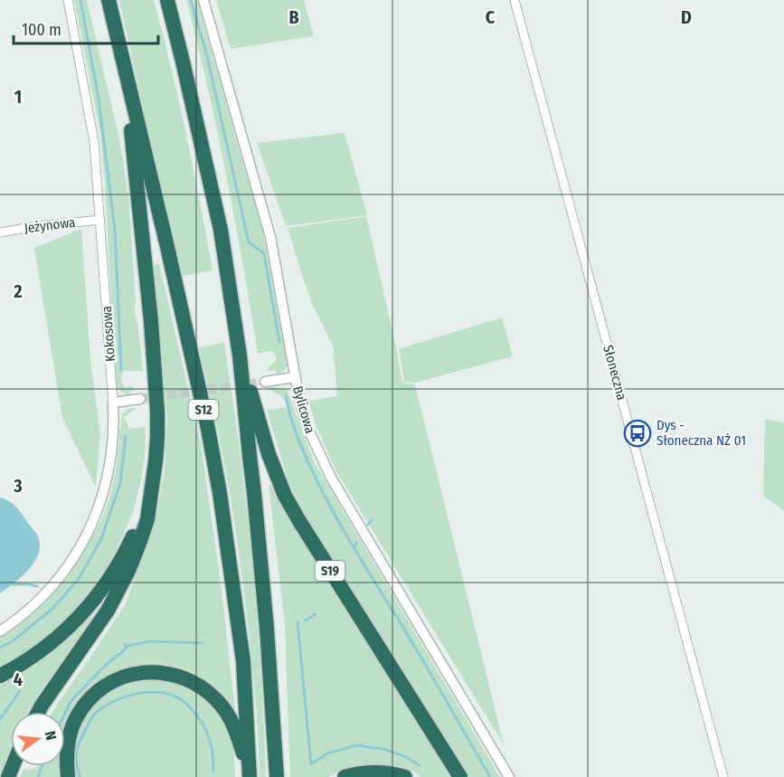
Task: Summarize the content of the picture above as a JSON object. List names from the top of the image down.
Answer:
{
  "streets": {
    "highway": ["S12", "S19"],
    "street": [
      "Jeżynowa",
      "Kokosowa",
      "Słoneczna",
      "Bylicowa"
    ]
  },
  "crossings": [
    ["Jeżynowa", "Kokosowa"]
  ],
  "places": {
    "bus stop": ["Dys - Słoneczna NŻ 01"]
  },
  "scale_bar": "100 m",
  "north": "right",
  "grid": {
    "columns": ["B", "C", "D"],
    "rows": [
      "1",
      "2",
      "3",
      "4"
    ]
  }
}
